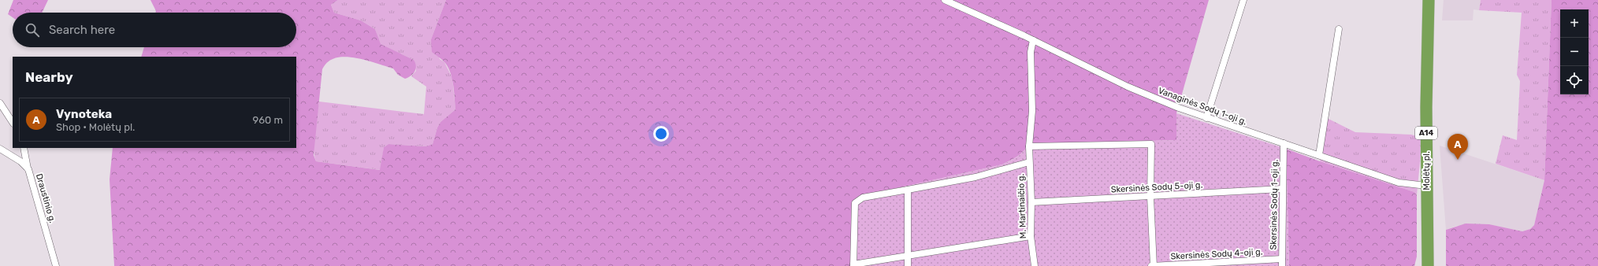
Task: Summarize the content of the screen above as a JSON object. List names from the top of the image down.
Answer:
{
  "streets": {
    "highway": ["A14", "Molėtų pl."],
    "street": [
      "Vanaginės Sodų 1-oji g.",
      "Skersinės Sodų 5-oji g.",
      "Draustinio g.",
      "Skersinės Sodų 1-oji g.",
      "M. Martinaičio g.",
      "Skersinės Sodų 4-oji g."
    ]
  },
  "crossings": [
    ["Vanaginės Sodų 1-oji g.", "Molėtų pl."],
    ["Vanaginės Sodų 1-oji g.", "Skersinės Sodų 1-oji g."],
    ["Vanaginės Sodų 1-oji g.", "M. Martinaičio g."],
    ["Skersinės Sodų 5-oji g.", "Skersinės Sodų 1-oji g."],
    ["Skersinės Sodų 5-oji g.", "M. Martinaičio g."],
    ["Skersinės Sodų 1-oji g.", "Skersinės Sodų 4-oji g."]
  ],
  "page": {
    "map_buttons": ["+", "−"],
    "search": "Search here",
    "heading": "Nearby",
    "list": [
      {
        "mark": "A",
        "name": "Vynoteka",
        "note": "Shop · Molėtų pl.",
        "value": "960 m"
      }
    ],
    "pins": "A"
  }
}
